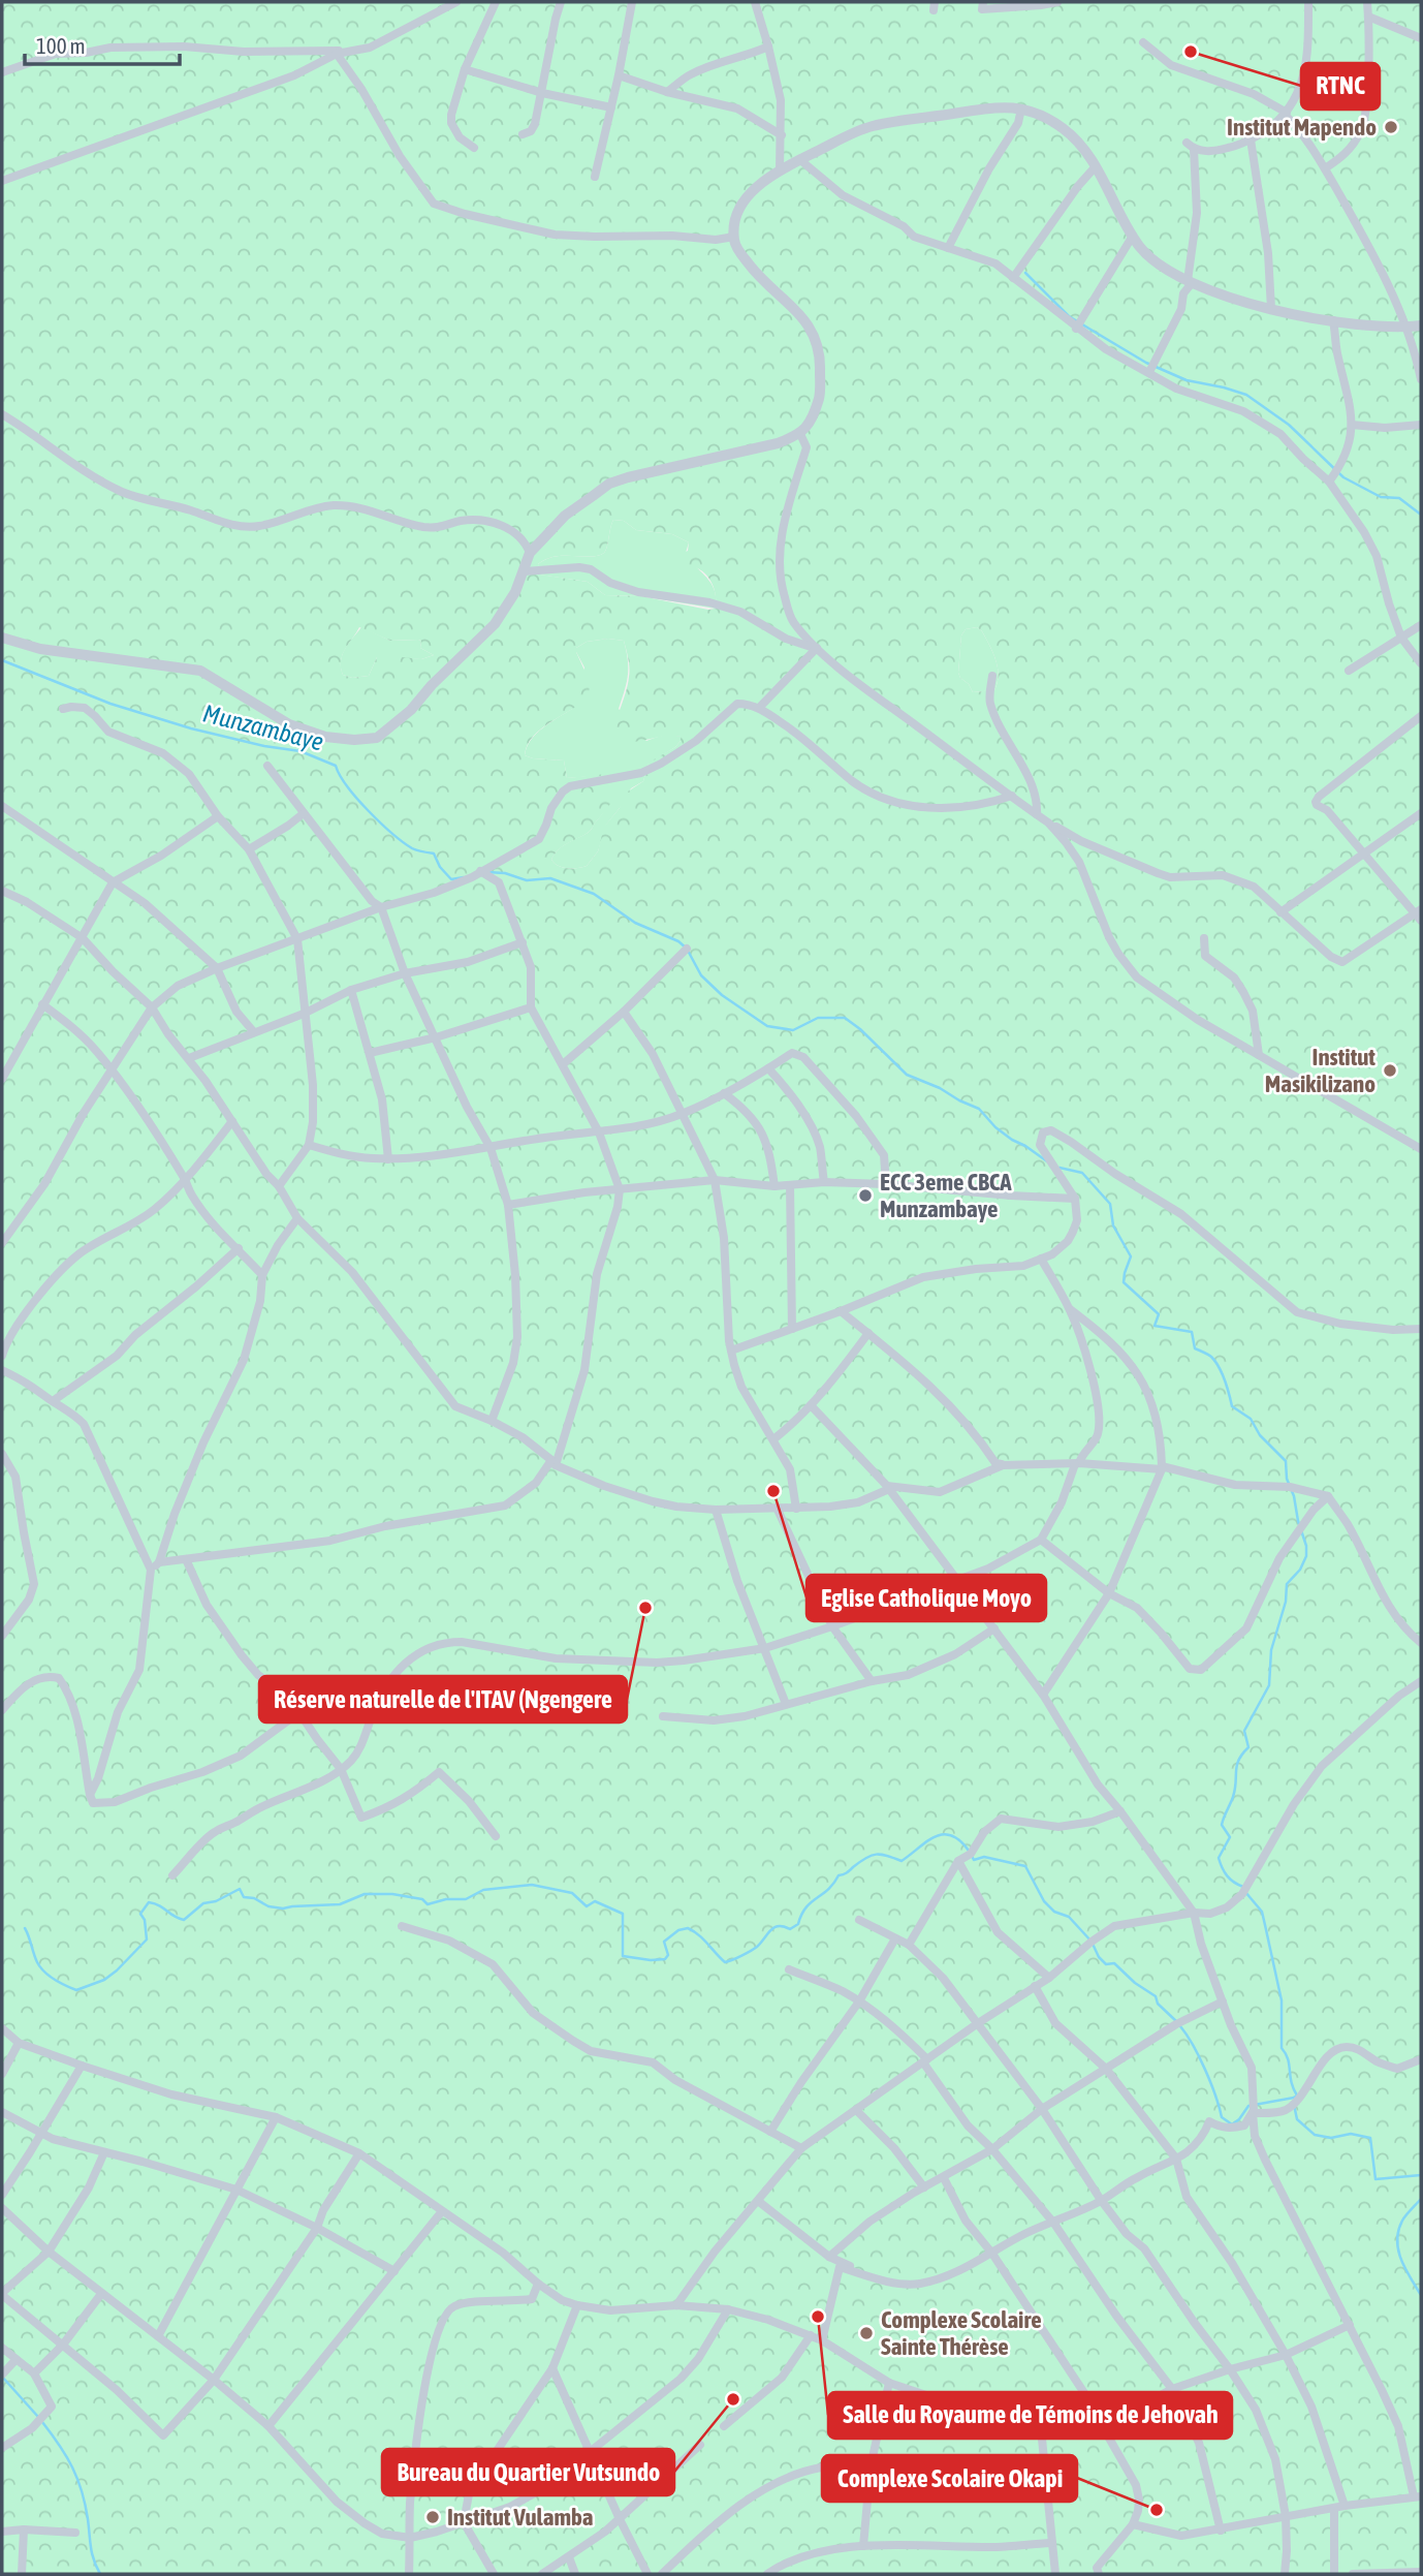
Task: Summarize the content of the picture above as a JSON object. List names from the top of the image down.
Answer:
{
  "water": ["Munzambaye"],
  "places": [
    "RTNC",
    "Institut Mapendo",
    "Institut Masikilizano",
    "ECC 3eme CBCA Munzambaye",
    "Eglise Catholique Moyo",
    "Réserve naturelle de l'ITAV (Ngengere",
    "Salle du Royaume de Témoins de Jehovah",
    "Complexe Scolaire Sainte Thérèse",
    "Bureau du Quartier Vutsundo",
    "Complexe Scolaire Okapi",
    "Institut Vulamba"
  ],
  "scale_bar": "100 m"
}
